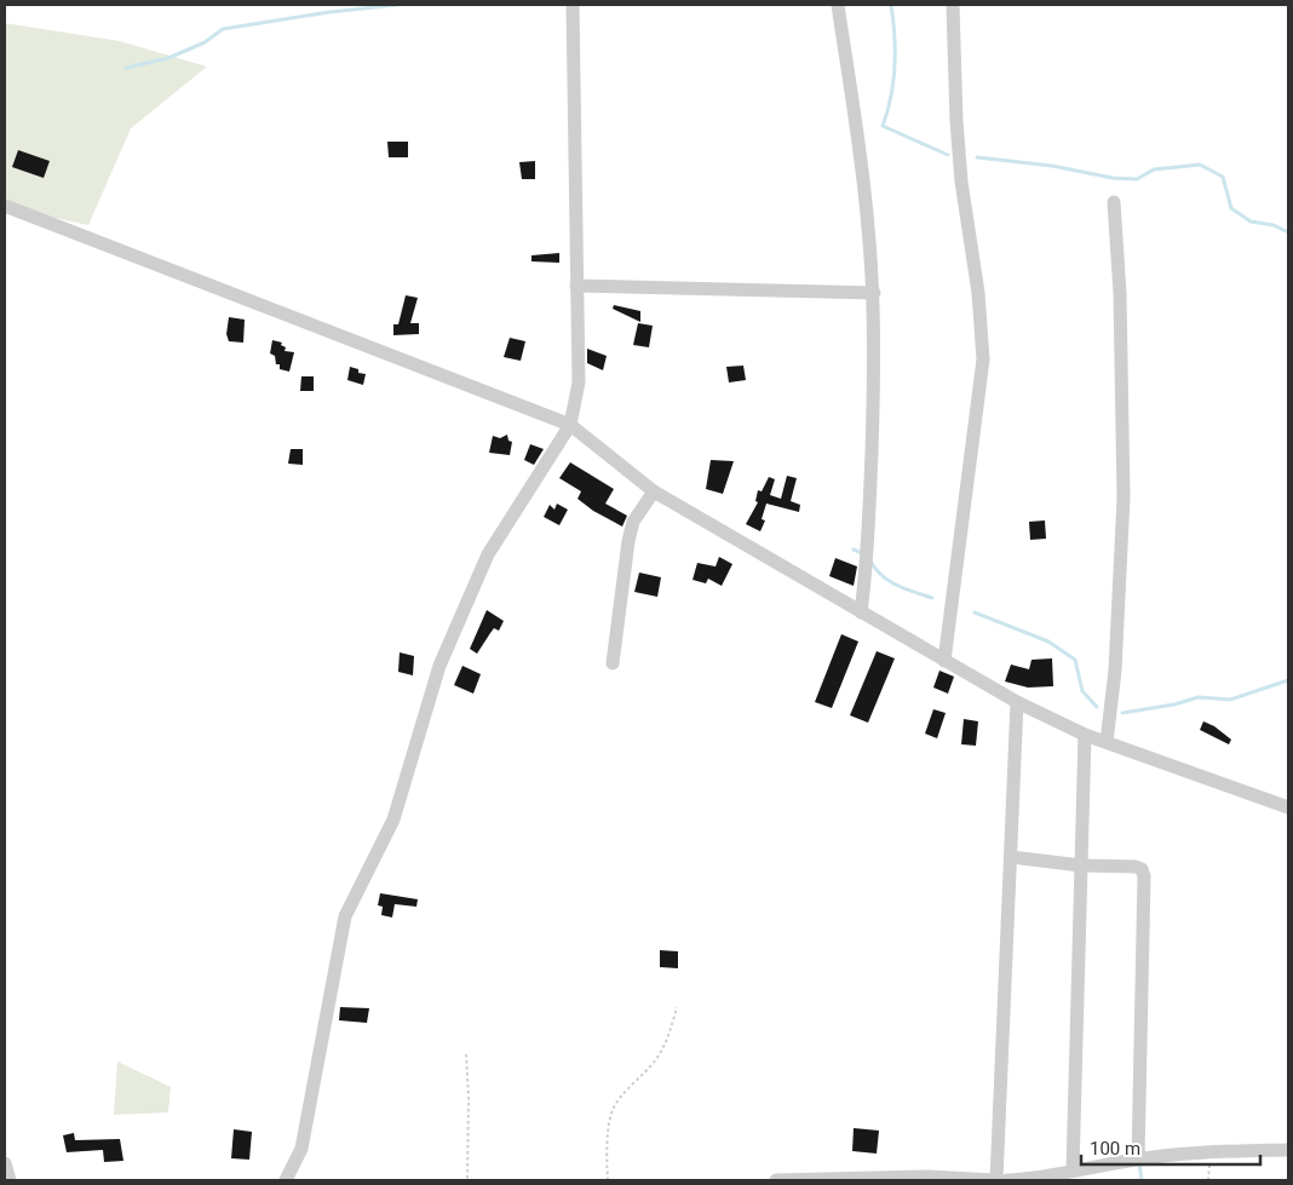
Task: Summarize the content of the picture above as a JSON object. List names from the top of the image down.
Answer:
{
  "scale_bar": "100 m"
}
